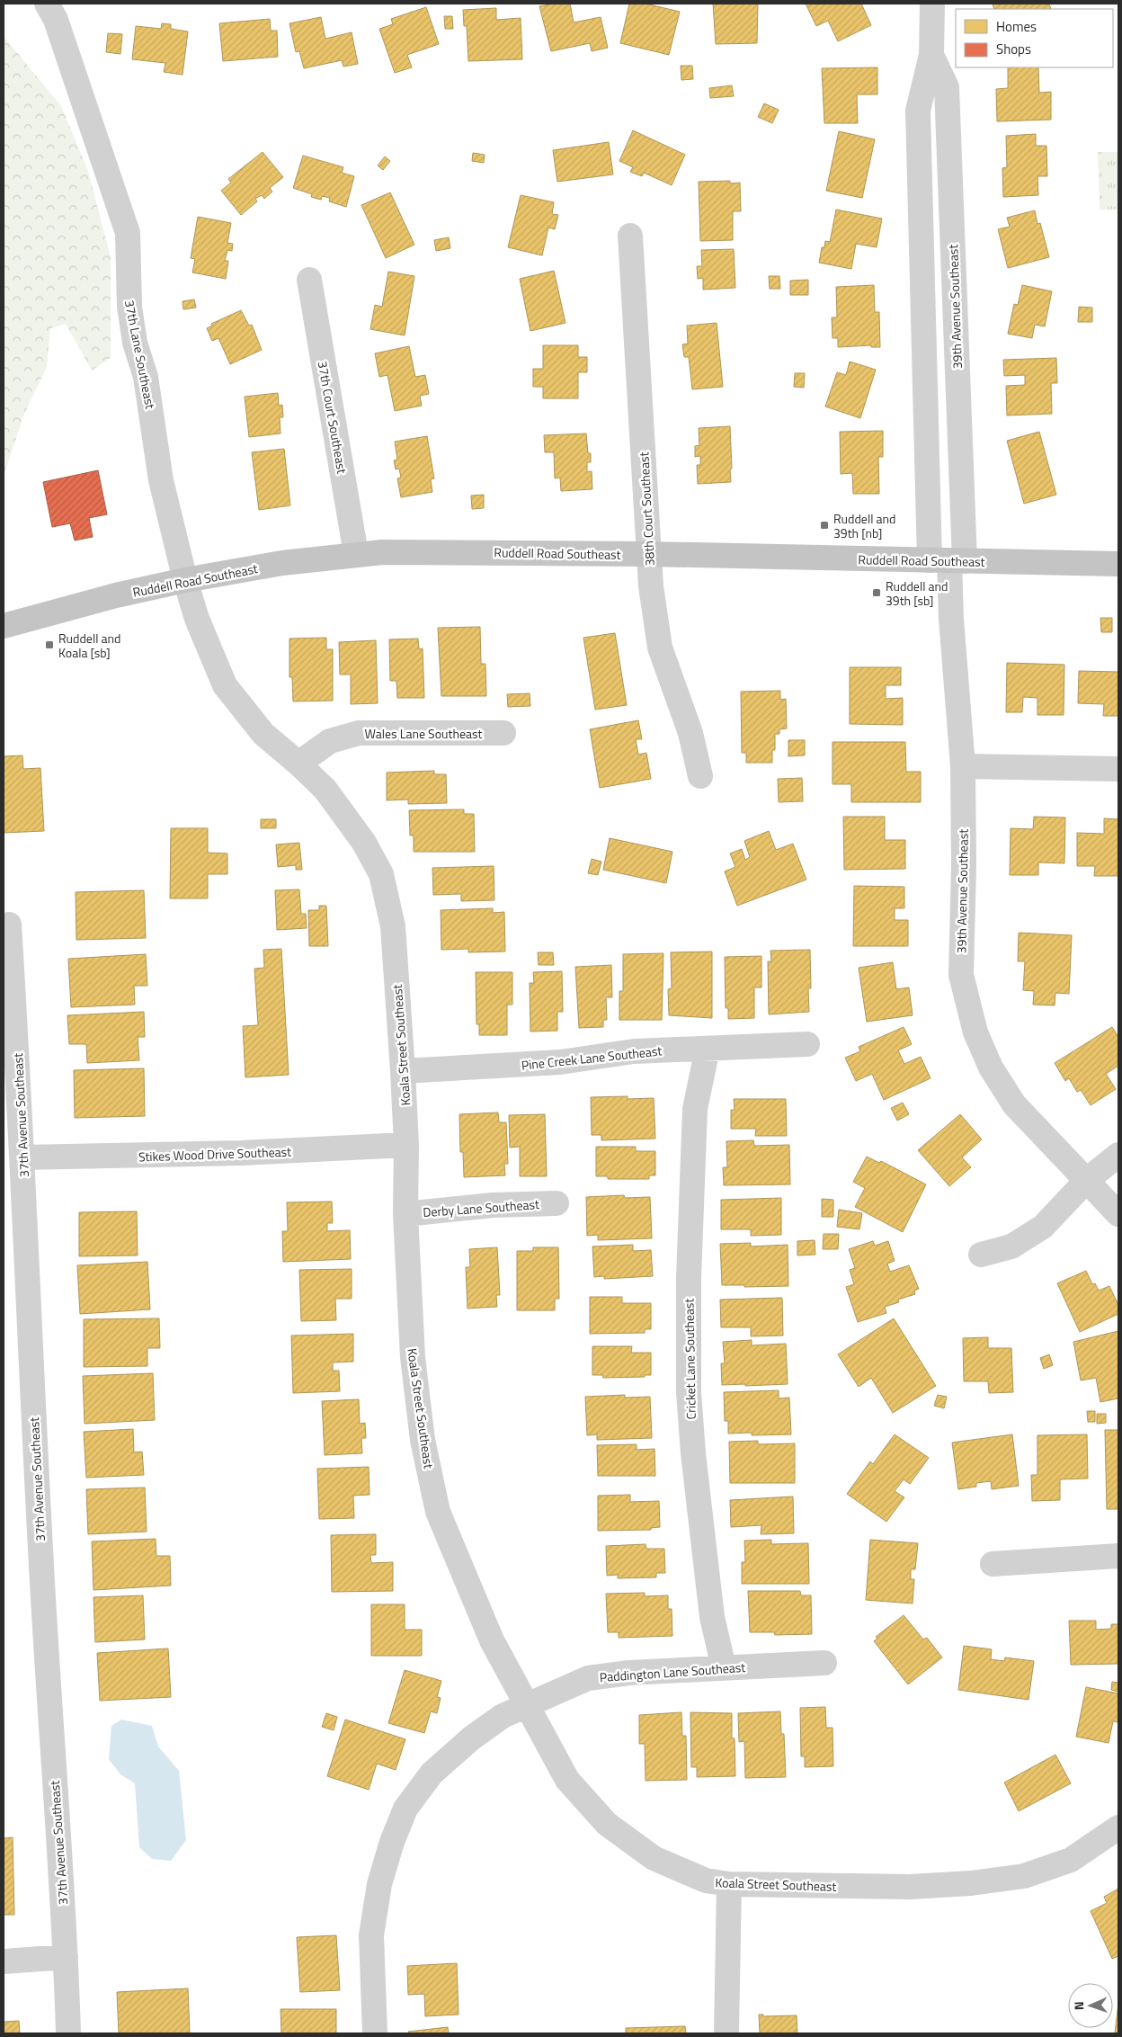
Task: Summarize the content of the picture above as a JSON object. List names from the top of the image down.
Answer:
{
  "streets": {
    "main road": ["Ruddell Road Southeast"],
    "street": [
      "39th Avenue Southeast",
      "37th Lane Southeast",
      "37th Court Southeast",
      "38th Court Southeast",
      "Wales Lane Southeast",
      "Koala Street Southeast",
      "Pine Creek Lane Southeast",
      "37th Avenue Southeast",
      "Stikes Wood Drive Southeast",
      "Derby Lane Southeast",
      "Cricket Lane Southeast",
      "Paddington Lane Southeast"
    ]
  },
  "crossings": [
    ["39th Avenue Southeast", "Ruddell Road Southeast"],
    ["37th Lane Southeast", "Ruddell Road Southeast"],
    ["37th Lane Southeast", "Koala Street Southeast"],
    ["37th Court Southeast", "Ruddell Road Southeast"],
    ["38th Court Southeast", "Ruddell Road Southeast"],
    ["Ruddell Road Southeast", "Koala Street Southeast"],
    ["Wales Lane Southeast", "Koala Street Southeast"],
    ["Koala Street Southeast", "Pine Creek Lane Southeast"],
    ["Koala Street Southeast", "Stikes Wood Drive Southeast"],
    ["Koala Street Southeast", "Derby Lane Southeast"],
    ["Koala Street Southeast", "Paddington Lane Southeast"],
    ["Pine Creek Lane Southeast", "Cricket Lane Southeast"],
    ["37th Avenue Southeast", "Stikes Wood Drive Southeast"],
    ["Cricket Lane Southeast", "Paddington Lane Southeast"]
  ],
  "places": {
    "transit": ["Ruddell and 39th [nb]", "Ruddell and 39th [sb]", "Ruddell and Koala [sb]"]
  },
  "legend": ["Homes", "Shops"],
  "north": "left"
}
